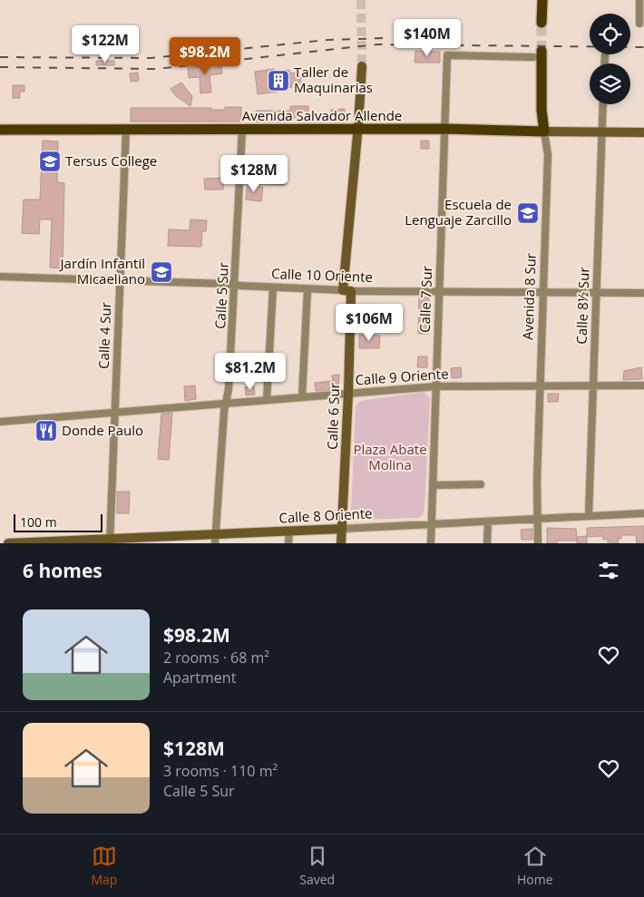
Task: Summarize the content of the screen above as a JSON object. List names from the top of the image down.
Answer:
{
  "streets": {
    "main road": ["Avenida Salvador Allende", "Avenida 8 Sur"],
    "street": [
      "Calle 10 Oriente",
      "Calle 5 Sur",
      "Calle 7 Sur",
      "Calle 8½ Sur",
      "Calle 4 Sur",
      "Calle 9 Oriente",
      "Calle 6 Sur",
      "Calle 8 Oriente"
    ]
  },
  "crossings": [
    ["Avenida Salvador Allende", "Calle 5 Sur"],
    ["Avenida Salvador Allende", "Avenida 8 Sur"],
    ["Avenida Salvador Allende", "Calle 7 Sur"],
    ["Avenida Salvador Allende", "Calle 8½ Sur"],
    ["Avenida Salvador Allende", "Calle 4 Sur"],
    ["Avenida Salvador Allende", "Calle 6 Sur"],
    ["Calle 10 Oriente", "Calle 5 Sur"],
    ["Calle 10 Oriente", "Avenida 8 Sur"],
    ["Calle 10 Oriente", "Calle 7 Sur"],
    ["Calle 10 Oriente", "Calle 8½ Sur"],
    ["Calle 10 Oriente", "Calle 4 Sur"],
    ["Calle 10 Oriente", "Calle 6 Sur"],
    ["Calle 5 Sur", "Calle 9 Oriente"],
    ["Calle 5 Sur", "Calle 8 Oriente"],
    ["Avenida 8 Sur", "Calle 7 Sur"],
    ["Avenida 8 Sur", "Calle 9 Oriente"],
    ["Avenida 8 Sur", "Calle 8 Oriente"],
    ["Calle 7 Sur", "Calle 9 Oriente"],
    ["Calle 7 Sur", "Calle 8 Oriente"],
    ["Calle 8½ Sur", "Calle 9 Oriente"],
    ["Calle 8½ Sur", "Calle 8 Oriente"],
    ["Calle 4 Sur", "Calle 9 Oriente"],
    ["Calle 4 Sur", "Calle 8 Oriente"],
    ["Calle 9 Oriente", "Calle 6 Sur"],
    ["Calle 6 Sur", "Calle 8 Oriente"]
  ],
  "parks": ["Plaza Abate Molina"],
  "places": {
    "building": ["Taller de Maquinarias"],
    "school or university": ["Tersus College", "Escuela de Lenguaje Zarcillo", "Jardín Infantil Micaeliano"],
    "restaurant": ["Donde Paulo"]
  },
  "scale_bar": "100 m",
  "page": {
    "price": [
      "$140M",
      "$122M",
      "$98.2M",
      "$128M",
      "$106M",
      "$81.2M"
    ],
    "scale": "100 m",
    "heading": "6 homes",
    "list": [
      {
        "name": "$98.2M",
        "note": "2 rooms · 68 m² · Apartment"
      },
      {
        "name": "$128M",
        "note": "3 rooms · 110 m² · Calle 5 Sur"
      }
    ],
    "tabs": ["Map", "Saved", "Home"]
  }
}
